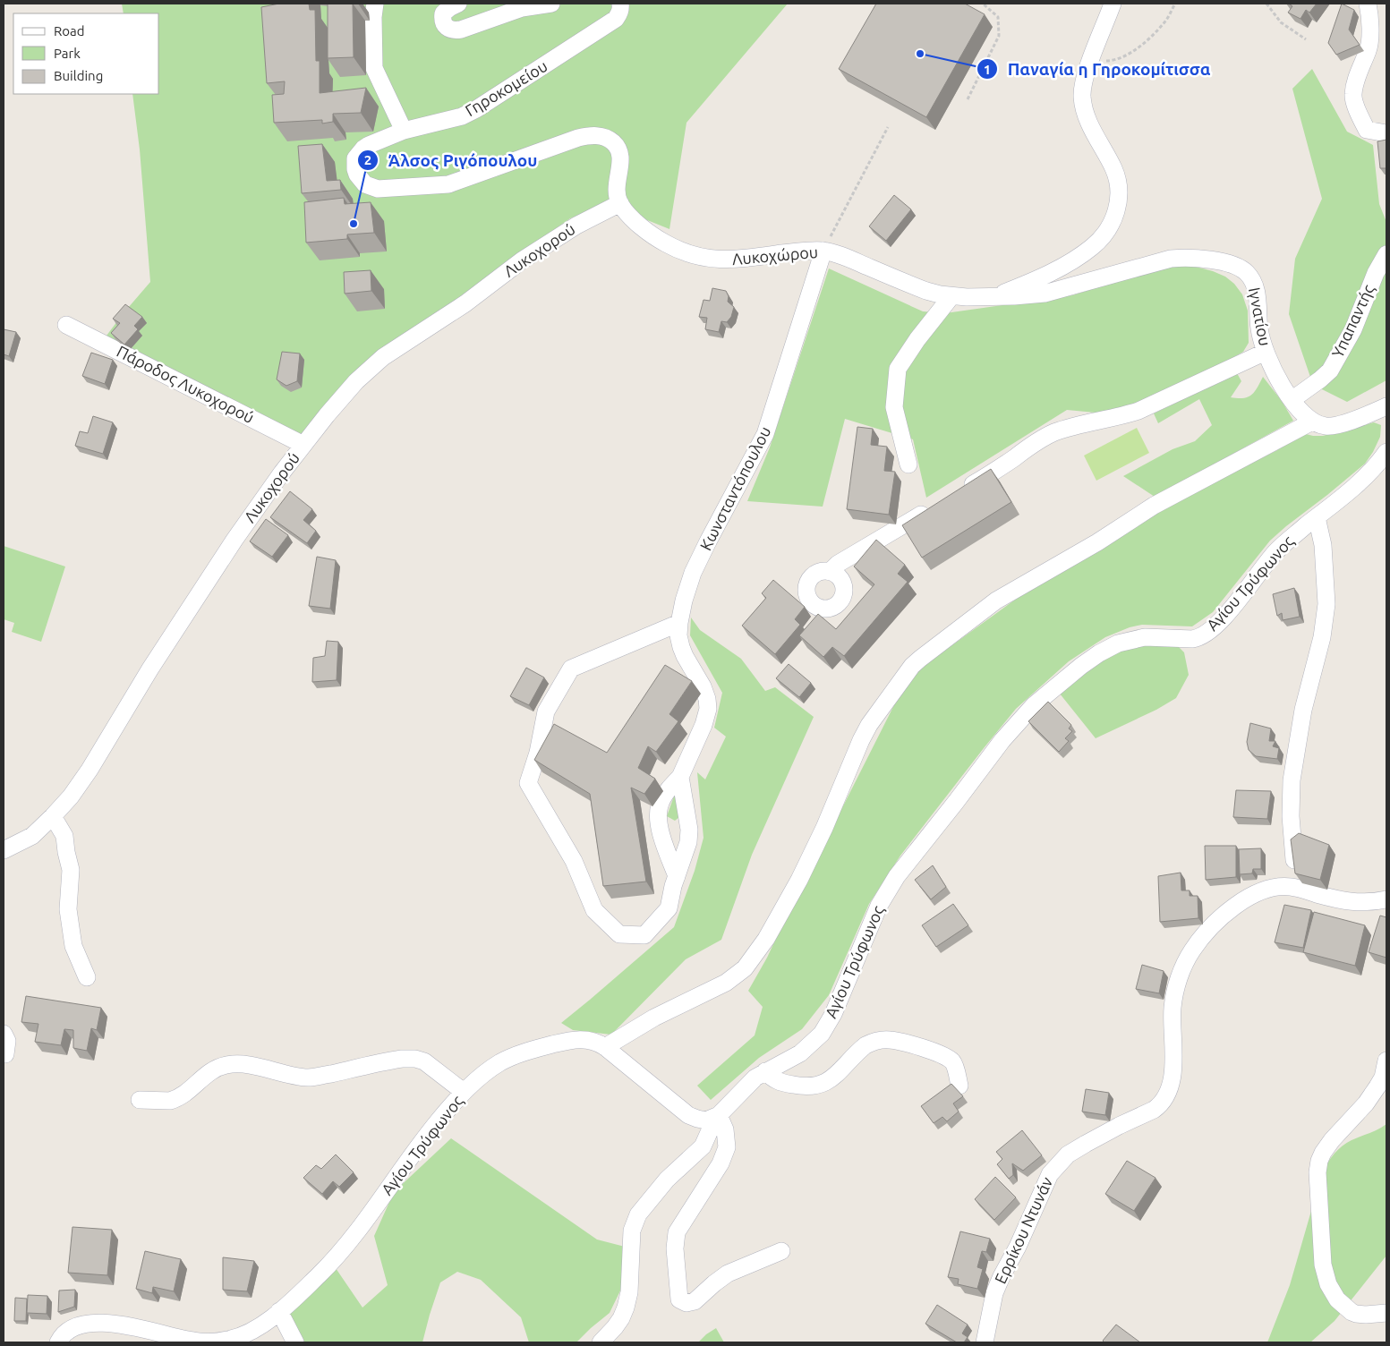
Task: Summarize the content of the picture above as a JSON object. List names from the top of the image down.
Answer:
{
  "streets": {
    "street": [
      "Γηροκομείου",
      "Λυκοχορού",
      "Λυκοχώρου",
      "Ιγνατίου",
      "Υπαπαντής",
      "Πάροδος Λυκοχορού",
      "Κωνσταντόπουλου",
      "Αγίου Τρύφωνος",
      "Ερρίκου Ντυνάν"
    ]
  },
  "crossings": [
    ["Γηροκομείου", "Λυκοχορού"],
    ["Γηροκομείου", "Λυκοχώρου"],
    ["Λυκοχορού", "Λυκοχώρου"],
    ["Λυκοχορού", "Πάροδος Λυκοχορού"],
    ["Λυκοχώρου", "Ιγνατίου"],
    ["Λυκοχώρου", "Κωνσταντόπουλου"],
    ["Ιγνατίου", "Υπαπαντής"]
  ],
  "places": ["Παναγία η Γηροκομίτισσα", "Άλσος Ριγόπουλου"],
  "legend": ["Road", "Park", "Building"]
}
